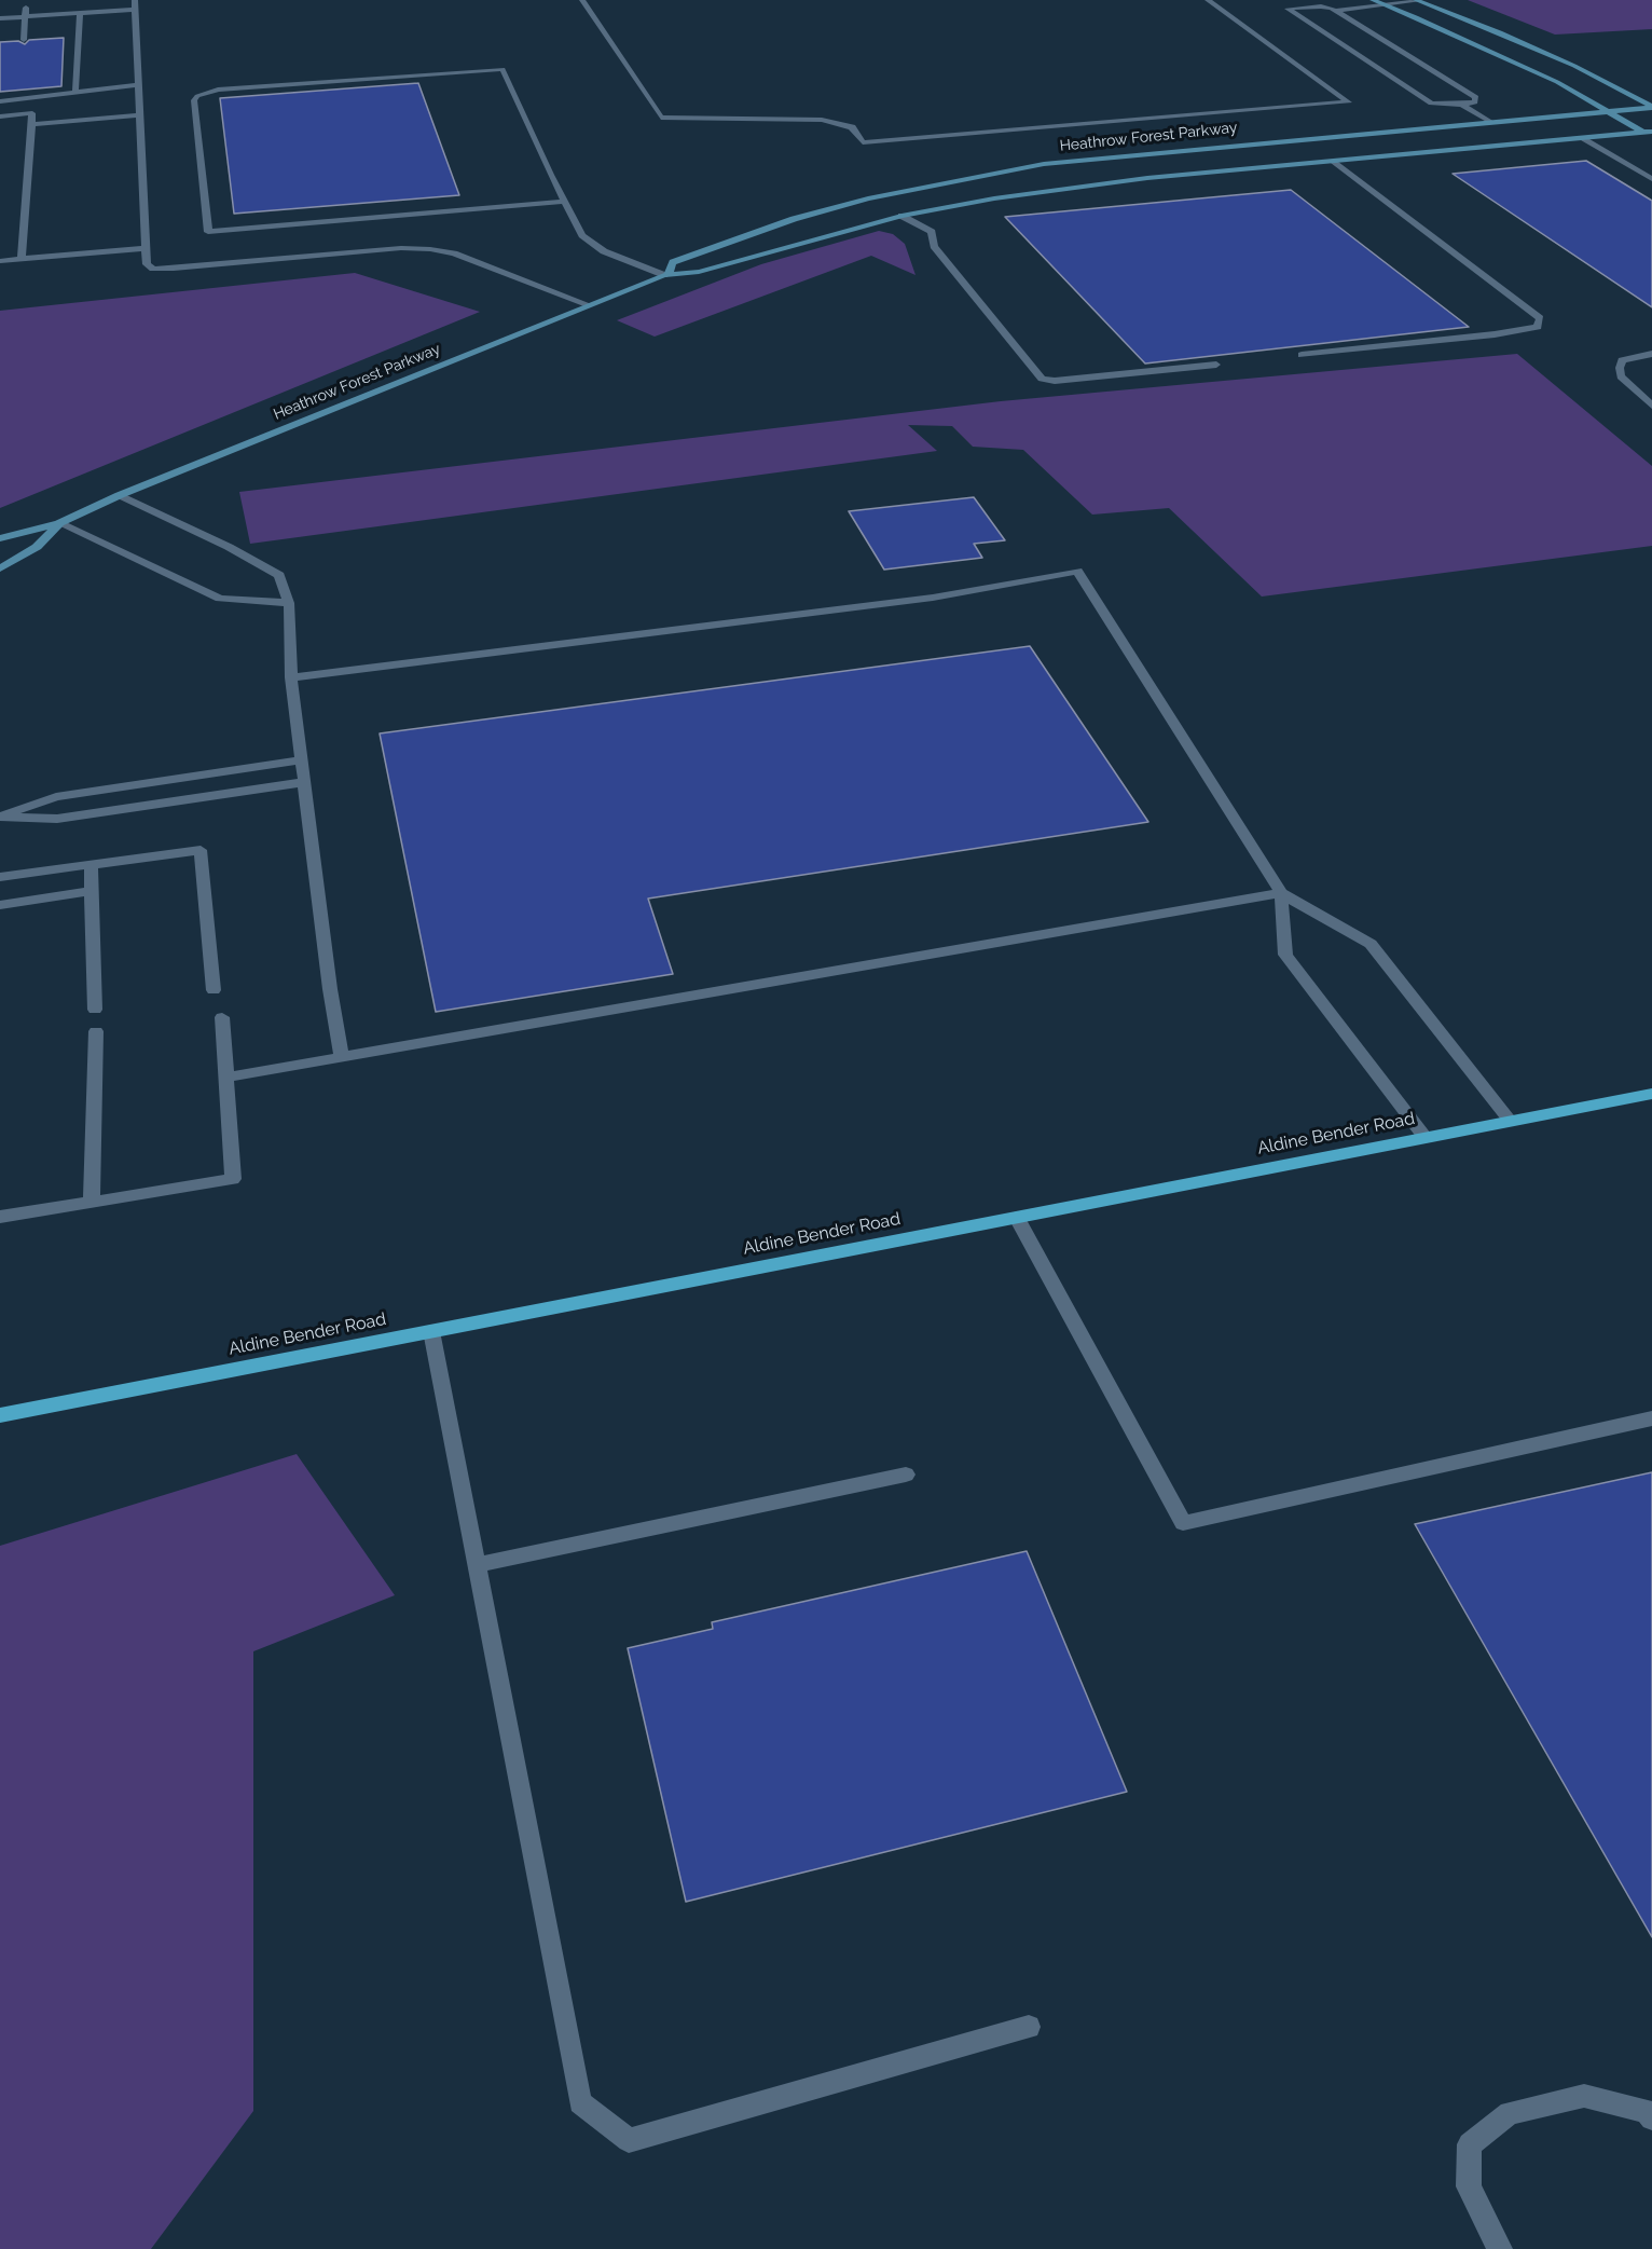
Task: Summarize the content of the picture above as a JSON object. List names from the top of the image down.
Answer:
{
  "streets": {
    "main road": ["Aldine Bender Road"],
    "street": ["Heathrow Forest Parkway"]
  }
}
